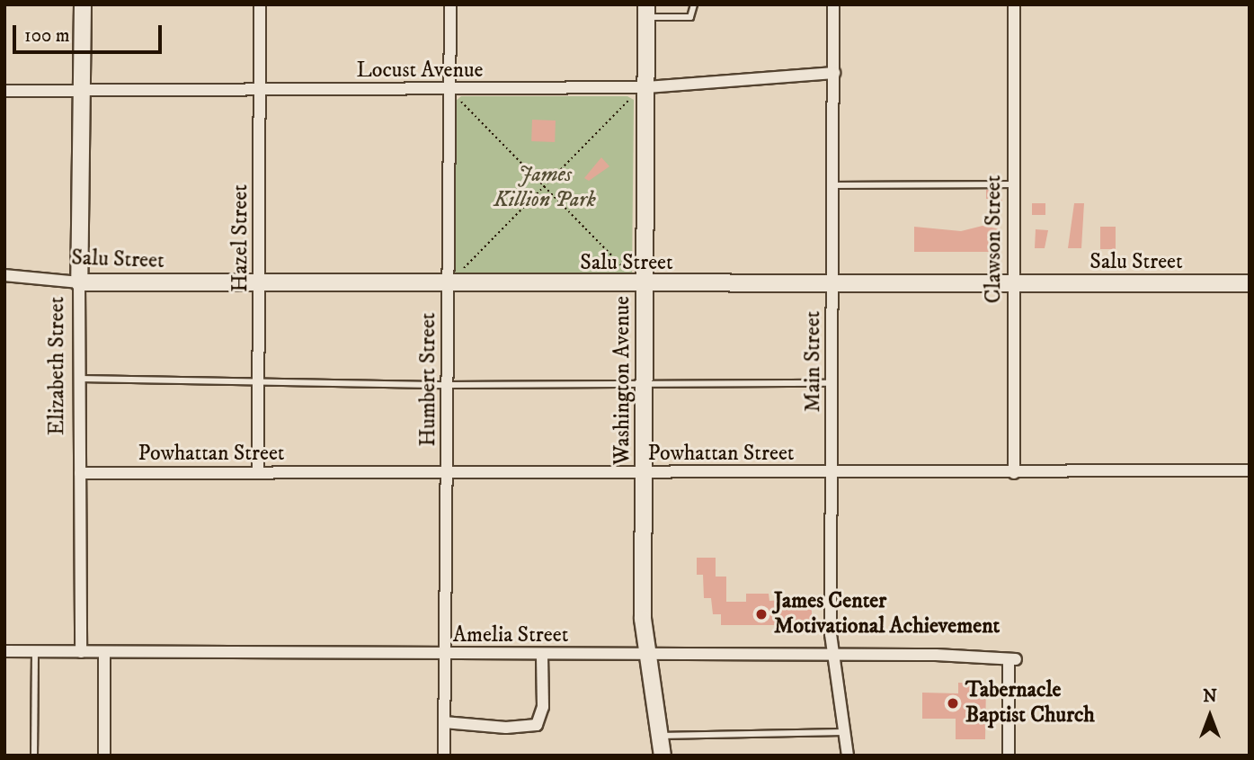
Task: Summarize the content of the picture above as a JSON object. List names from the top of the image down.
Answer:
{
  "streets": {
    "street": [
      "Locust Avenue",
      "Hazel Street",
      "Clawson Street",
      "Salu Street",
      "Main Street",
      "Elizabeth Street",
      "Humbert Street",
      "Washington Avenue",
      "Powhattan Street",
      "Amelia Street"
    ]
  },
  "crossings": [
    ["Locust Avenue", "Hazel Street"],
    ["Locust Avenue", "Main Street"],
    ["Locust Avenue", "Elizabeth Street"],
    ["Locust Avenue", "Humbert Street"],
    ["Locust Avenue", "Washington Avenue"],
    ["Hazel Street", "Salu Street"],
    ["Hazel Street", "Powhattan Street"],
    ["Clawson Street", "Salu Street"],
    ["Clawson Street", "Powhattan Street"],
    ["Salu Street", "Main Street"],
    ["Salu Street", "Elizabeth Street"],
    ["Salu Street", "Humbert Street"],
    ["Salu Street", "Washington Avenue"],
    ["Main Street", "Powhattan Street"],
    ["Main Street", "Amelia Street"],
    ["Elizabeth Street", "Powhattan Street"],
    ["Elizabeth Street", "Amelia Street"],
    ["Humbert Street", "Powhattan Street"],
    ["Humbert Street", "Amelia Street"],
    ["Washington Avenue", "Powhattan Street"],
    ["Washington Avenue", "Amelia Street"]
  ],
  "parks": ["James Killion Park"],
  "places": ["James Center Motivational Achievement", "Tabernacle Baptist Church"],
  "scale_bar": "100 m",
  "north": "top"
}
